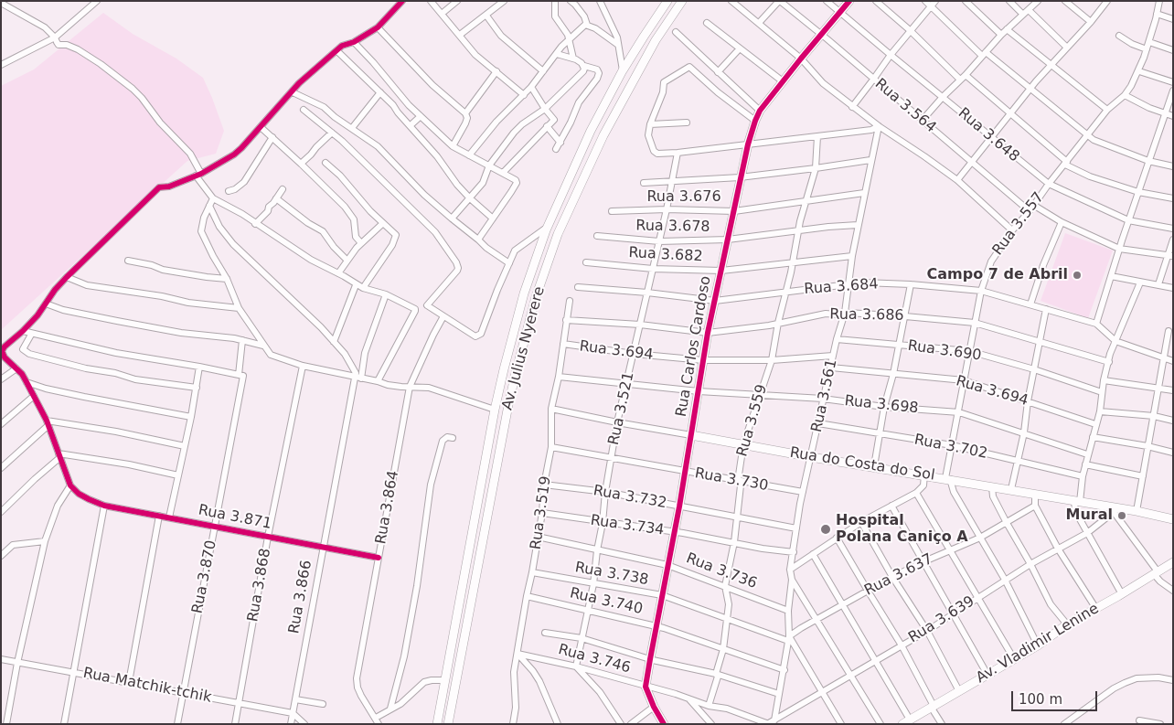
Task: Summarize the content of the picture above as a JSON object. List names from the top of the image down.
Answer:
{
  "streets": {
    "main road": [
      "Rua Carlos Cardoso",
      "Av. Julius Nyerere",
      "Rua do Costa do Sol",
      "Av. Vladimir Lenine"
    ],
    "street": [
      "Rua 3.564",
      "Rua 3.648",
      "Rua 3.676",
      "Rua 3.557",
      "Rua 3.678",
      "Rua 3.682",
      "Rua 3.684",
      "Rua 3.686",
      "Rua 3.694",
      "Rua 3.690",
      "Rua 3.561",
      "Rua 3.698",
      "Rua 3.521",
      "Rua 3.559",
      "Rua 3.702",
      "Rua 3.730",
      "Rua 3.732",
      "Rua 3.864",
      "Rua 3.519",
      "Rua 3.871",
      "Rua 3.734",
      "Rua 3.736",
      "Rua 3.738",
      "Rua 3.637",
      "Rua 3.870",
      "Rua 3.868",
      "Rua 3.866",
      "Rua 3.740",
      "Rua 3.639",
      "Rua 3.746",
      "Rua Matchik-tchik"
    ]
  },
  "crossings": [
    ["Rua 3.564", "Rua 3.557"],
    ["Rua 3.564", "Rua Carlos Cardoso"],
    ["Rua 3.648", "Rua 3.557"],
    ["Rua 3.648", "Rua Carlos Cardoso"],
    ["Rua 3.676", "Rua Carlos Cardoso"],
    ["Rua 3.676", "Rua 3.561"],
    ["Rua 3.676", "Rua 3.521"],
    ["Rua 3.676", "Rua 3.559"],
    ["Rua 3.557", "Rua 3.684"],
    ["Rua 3.557", "Rua 3.686"],
    ["Rua 3.557", "Rua 3.694"],
    ["Rua 3.557", "Rua 3.690"],
    ["Rua 3.557", "Rua 3.698"],
    ["Rua 3.557", "Rua 3.702"],
    ["Rua 3.557", "Rua do Costa do Sol"],
    ["Rua 3.678", "Rua Carlos Cardoso"],
    ["Rua 3.678", "Rua 3.561"],
    ["Rua 3.678", "Rua 3.521"],
    ["Rua 3.678", "Rua 3.559"],
    ["Rua 3.682", "Rua Carlos Cardoso"],
    ["Rua 3.682", "Rua 3.561"],
    ["Rua 3.682", "Rua 3.521"],
    ["Rua 3.682", "Rua 3.559"],
    ["Rua 3.684", "Rua Carlos Cardoso"],
    ["Rua 3.684", "Rua 3.561"],
    ["Rua 3.684", "Rua 3.521"],
    ["Rua 3.684", "Rua 3.559"],
    ["Rua 3.686", "Rua Carlos Cardoso"],
    ["Rua 3.686", "Rua 3.561"],
    ["Rua 3.686", "Rua 3.521"],
    ["Rua 3.686", "Rua 3.559"],
    ["Rua 3.686", "Rua 3.519"],
    ["Rua Carlos Cardoso", "Rua 3.694"],
    ["Rua Carlos Cardoso", "Rua 3.698"],
    ["Rua Carlos Cardoso", "Rua do Costa do Sol"],
    ["Rua Carlos Cardoso", "Rua 3.730"],
    ["Rua Carlos Cardoso", "Rua 3.732"],
    ["Rua Carlos Cardoso", "Rua 3.734"],
    ["Rua Carlos Cardoso", "Rua 3.736"],
    ["Rua Carlos Cardoso", "Rua 3.738"],
    ["Rua Carlos Cardoso", "Rua 3.740"],
    ["Rua Carlos Cardoso", "Rua 3.746"],
    ["Rua 3.694", "Rua 3.561"],
    ["Rua 3.694", "Rua 3.521"],
    ["Rua 3.694", "Rua 3.559"],
    ["Rua 3.694", "Rua 3.519"],
    ["Rua 3.690", "Rua 3.561"],
    ["Rua 3.561", "Rua 3.698"],
    ["Rua 3.561", "Rua 3.702"],
    ["Rua 3.561", "Rua do Costa do Sol"],
    ["Rua 3.561", "Rua 3.730"],
    ["Rua 3.561", "Rua 3.732"],
    ["Rua 3.561", "Rua 3.734"],
    ["Rua 3.561", "Rua 3.736"],
    ["Rua 3.561", "Rua 3.738"],
    ["Rua 3.561", "Rua 3.637"],
    ["Rua 3.561", "Rua 3.740"],
    ["Rua 3.561", "Rua 3.639"],
    ["Rua 3.698", "Rua 3.521"],
    ["Rua 3.698", "Rua 3.559"],
    ["Rua 3.698", "Rua 3.519"],
    ["Rua 3.521", "Rua do Costa do Sol"],
    ["Rua 3.521", "Rua 3.730"],
    ["Rua 3.521", "Rua 3.732"],
    ["Rua 3.521", "Rua 3.734"],
    ["Rua 3.521", "Rua 3.736"],
    ["Rua 3.521", "Rua 3.738"],
    ["Rua 3.521", "Rua 3.740"],
    ["Rua 3.521", "Rua 3.746"],
    ["Rua 3.559", "Rua do Costa do Sol"],
    ["Rua 3.559", "Rua 3.730"],
    ["Rua 3.559", "Rua 3.732"],
    ["Rua 3.559", "Rua 3.734"],
    ["Rua 3.559", "Rua 3.736"],
    ["Rua 3.559", "Rua 3.738"],
    ["Rua 3.559", "Rua 3.740"],
    ["Rua 3.559", "Rua 3.746"],
    ["Rua do Costa do Sol", "Rua 3.519"],
    ["Rua do Costa do Sol", "Rua 3.639"],
    ["Rua 3.730", "Rua 3.519"],
    ["Rua 3.732", "Rua 3.519"],
    ["Rua 3.864", "Rua 3.871"],
    ["Rua 3.519", "Rua 3.734"],
    ["Rua 3.519", "Rua 3.736"],
    ["Rua 3.519", "Rua 3.738"],
    ["Rua 3.519", "Rua 3.740"],
    ["Rua 3.519", "Rua 3.746"],
    ["Rua 3.871", "Rua 3.870"],
    ["Rua 3.871", "Rua 3.868"],
    ["Rua 3.871", "Rua 3.866"],
    ["Rua 3.738", "Rua 3.637"],
    ["Rua 3.870", "Rua Matchik-tchik"],
    ["Rua 3.868", "Rua Matchik-tchik"],
    ["Rua 3.866", "Rua Matchik-tchik"],
    ["Rua 3.639", "Rua 3.746"]
  ],
  "places": ["Campo 7 de Abril", "Mural", "Hospital Polana Caniço A"],
  "scale_bar": "100 m"
}
